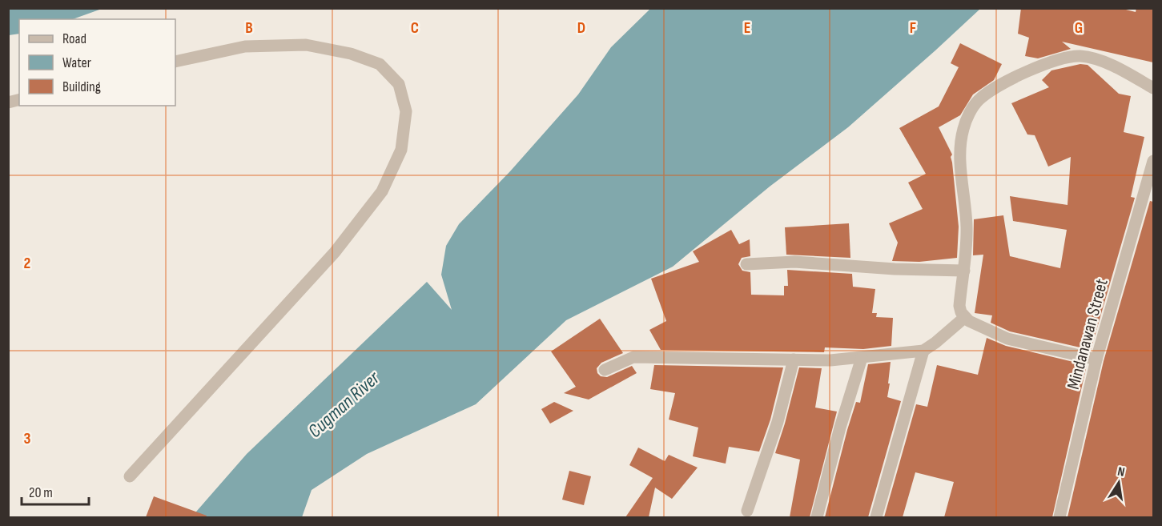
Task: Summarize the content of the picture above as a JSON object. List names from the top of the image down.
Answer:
{
  "streets": {
    "street": ["Mindanawan Street"]
  },
  "water": ["Cugman River"],
  "legend": ["Road", "Water", "Building"],
  "scale_bar": "20 m",
  "north": "top",
  "grid": {
    "columns": [
      "B",
      "C",
      "D",
      "E",
      "F",
      "G"
    ],
    "rows": ["2", "3"]
  }
}
